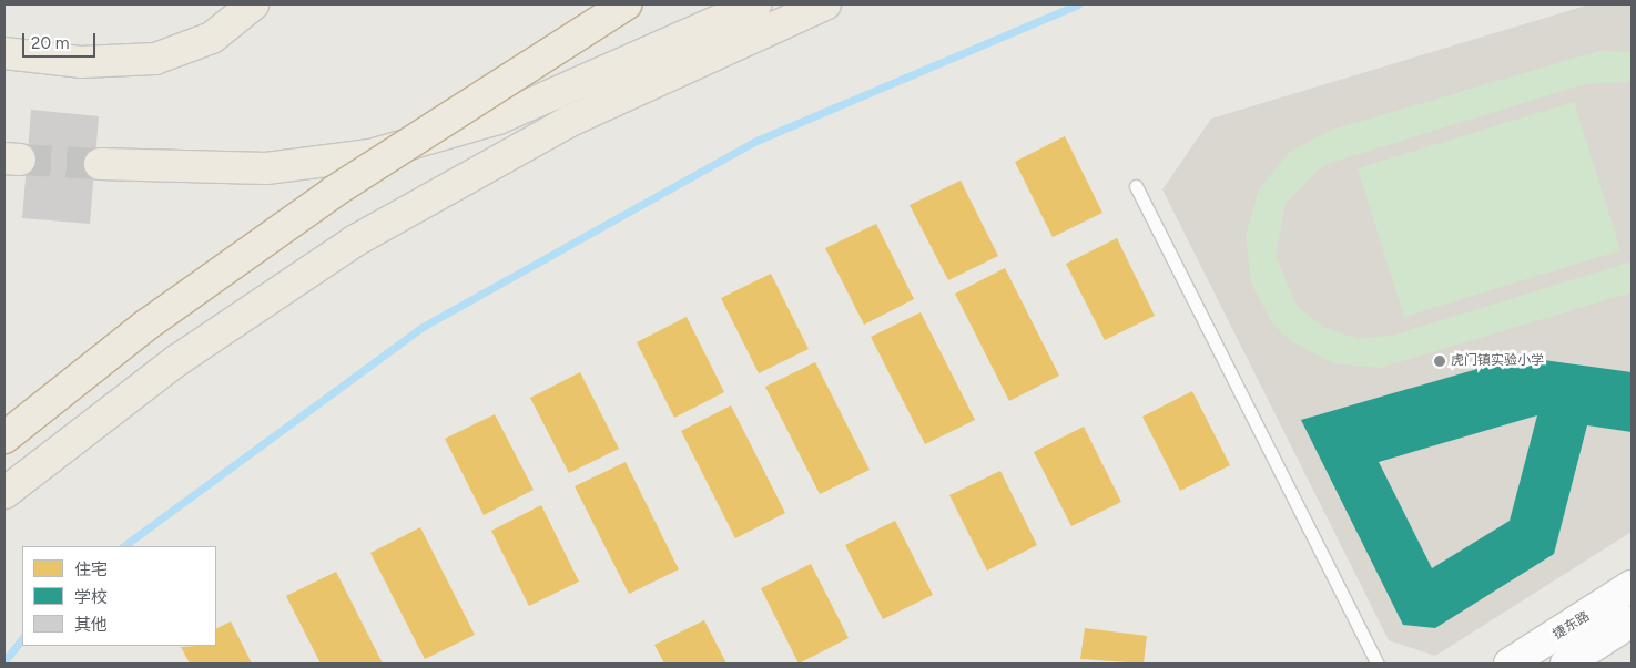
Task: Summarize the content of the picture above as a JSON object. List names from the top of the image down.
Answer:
{
  "streets": {
    "street": ["捷东路"]
  },
  "places": ["虎门镇实验小学"],
  "legend": ["住宅", "学校", "其他"],
  "scale_bar": "20 m"
}
